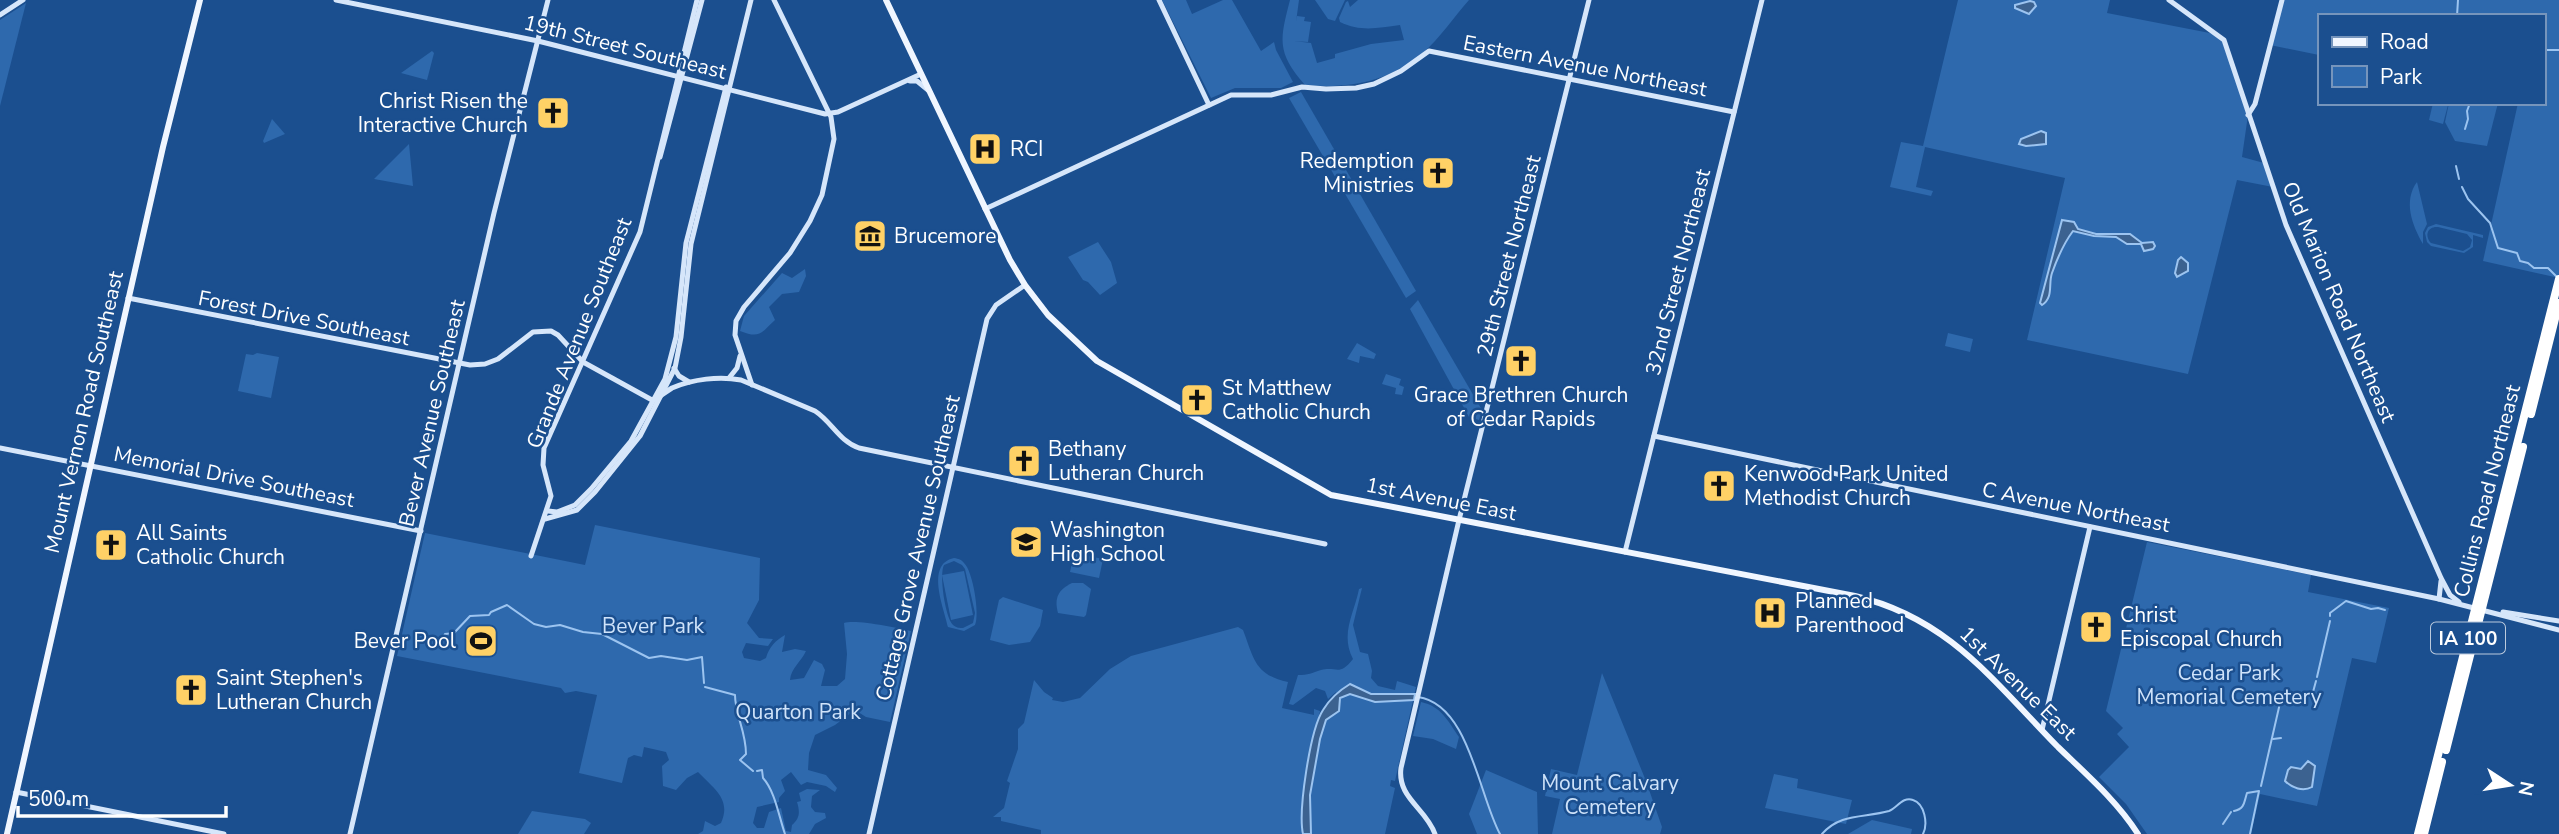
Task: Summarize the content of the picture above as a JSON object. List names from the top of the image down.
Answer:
{
  "streets": {
    "highway": ["Collins Road Northeast", "IA 100"],
    "main road": ["Mount Vernon Road Southeast", "1st Avenue East"],
    "street": [
      "19th Street Southeast",
      "Eastern Avenue Northeast",
      "29th Street Northeast",
      "32nd Street Northeast",
      "Old Marion Road Northeast",
      "Forest Drive Southeast",
      "Grande Avenue Southeast",
      "Bever Avenue Southeast",
      "Memorial Drive Southeast",
      "C Avenue Northeast",
      "Cottage Grove Avenue Southeast"
    ]
  },
  "crossings": [
    ["19th Street Southeast", "Grande Avenue Southeast"],
    ["19th Street Southeast", "Bever Avenue Southeast"],
    ["Eastern Avenue Northeast", "29th Street Northeast"],
    ["Eastern Avenue Northeast", "32nd Street Northeast"],
    ["29th Street Northeast", "1st Avenue East"],
    ["32nd Street Northeast", "1st Avenue East"],
    ["32nd Street Northeast", "C Avenue Northeast"],
    ["Old Marion Road Northeast", "C Avenue Northeast"],
    ["Forest Drive Southeast", "Grande Avenue Southeast"],
    ["Forest Drive Southeast", "Mount Vernon Road Southeast"],
    ["Forest Drive Southeast", "Bever Avenue Southeast"],
    ["Mount Vernon Road Southeast", "Memorial Drive Southeast"],
    ["Bever Avenue Southeast", "Memorial Drive Southeast"],
    ["Collins Road Northeast", "C Avenue Northeast"],
    ["1st Avenue East", "Cottage Grove Avenue Southeast"]
  ],
  "parks": [
    "Bever Park",
    "Cedar Park Memorial Cemetery",
    "Quarton Park",
    "Mount Calvary Cemetery"
  ],
  "places": {
    "church": [
      "Christ Risen the Interactive Church",
      "Redemption Ministries",
      "Grace Brethren Church of Cedar Rapids",
      "St Matthew Catholic Church",
      "Bethany Lutheran Church",
      "Kenwood Park United Methodist Church",
      "All Saints Catholic Church",
      "Christ Episcopal Church",
      "Saint Stephen's Lutheran Church"
    ],
    "hospital": ["RCI", "Planned Parenthood"],
    "museum": ["Brucemore"],
    "school or university": ["Washington High School"],
    "sports": ["Bever Pool"]
  },
  "legend": ["Road", "Park"],
  "scale_bar": "500 m",
  "north": "right"
}
